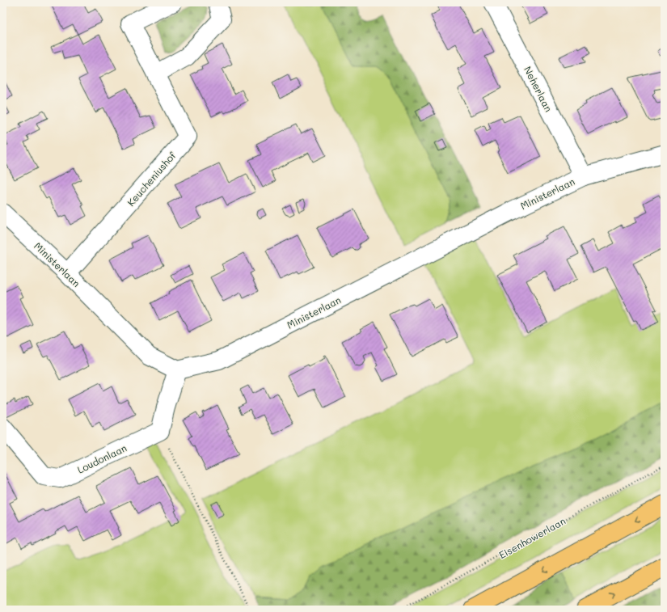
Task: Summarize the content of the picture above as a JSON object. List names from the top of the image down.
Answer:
{
  "streets": {
    "street": [
      "Neherlaan",
      "Keucheniushof",
      "Ministerlaan",
      "Loudonlaan"
    ],
    "path": ["Eisenhowerlaan"]
  },
  "crossings": [
    ["Neherlaan", "Ministerlaan"],
    ["Keucheniushof", "Ministerlaan"]
  ]
}
